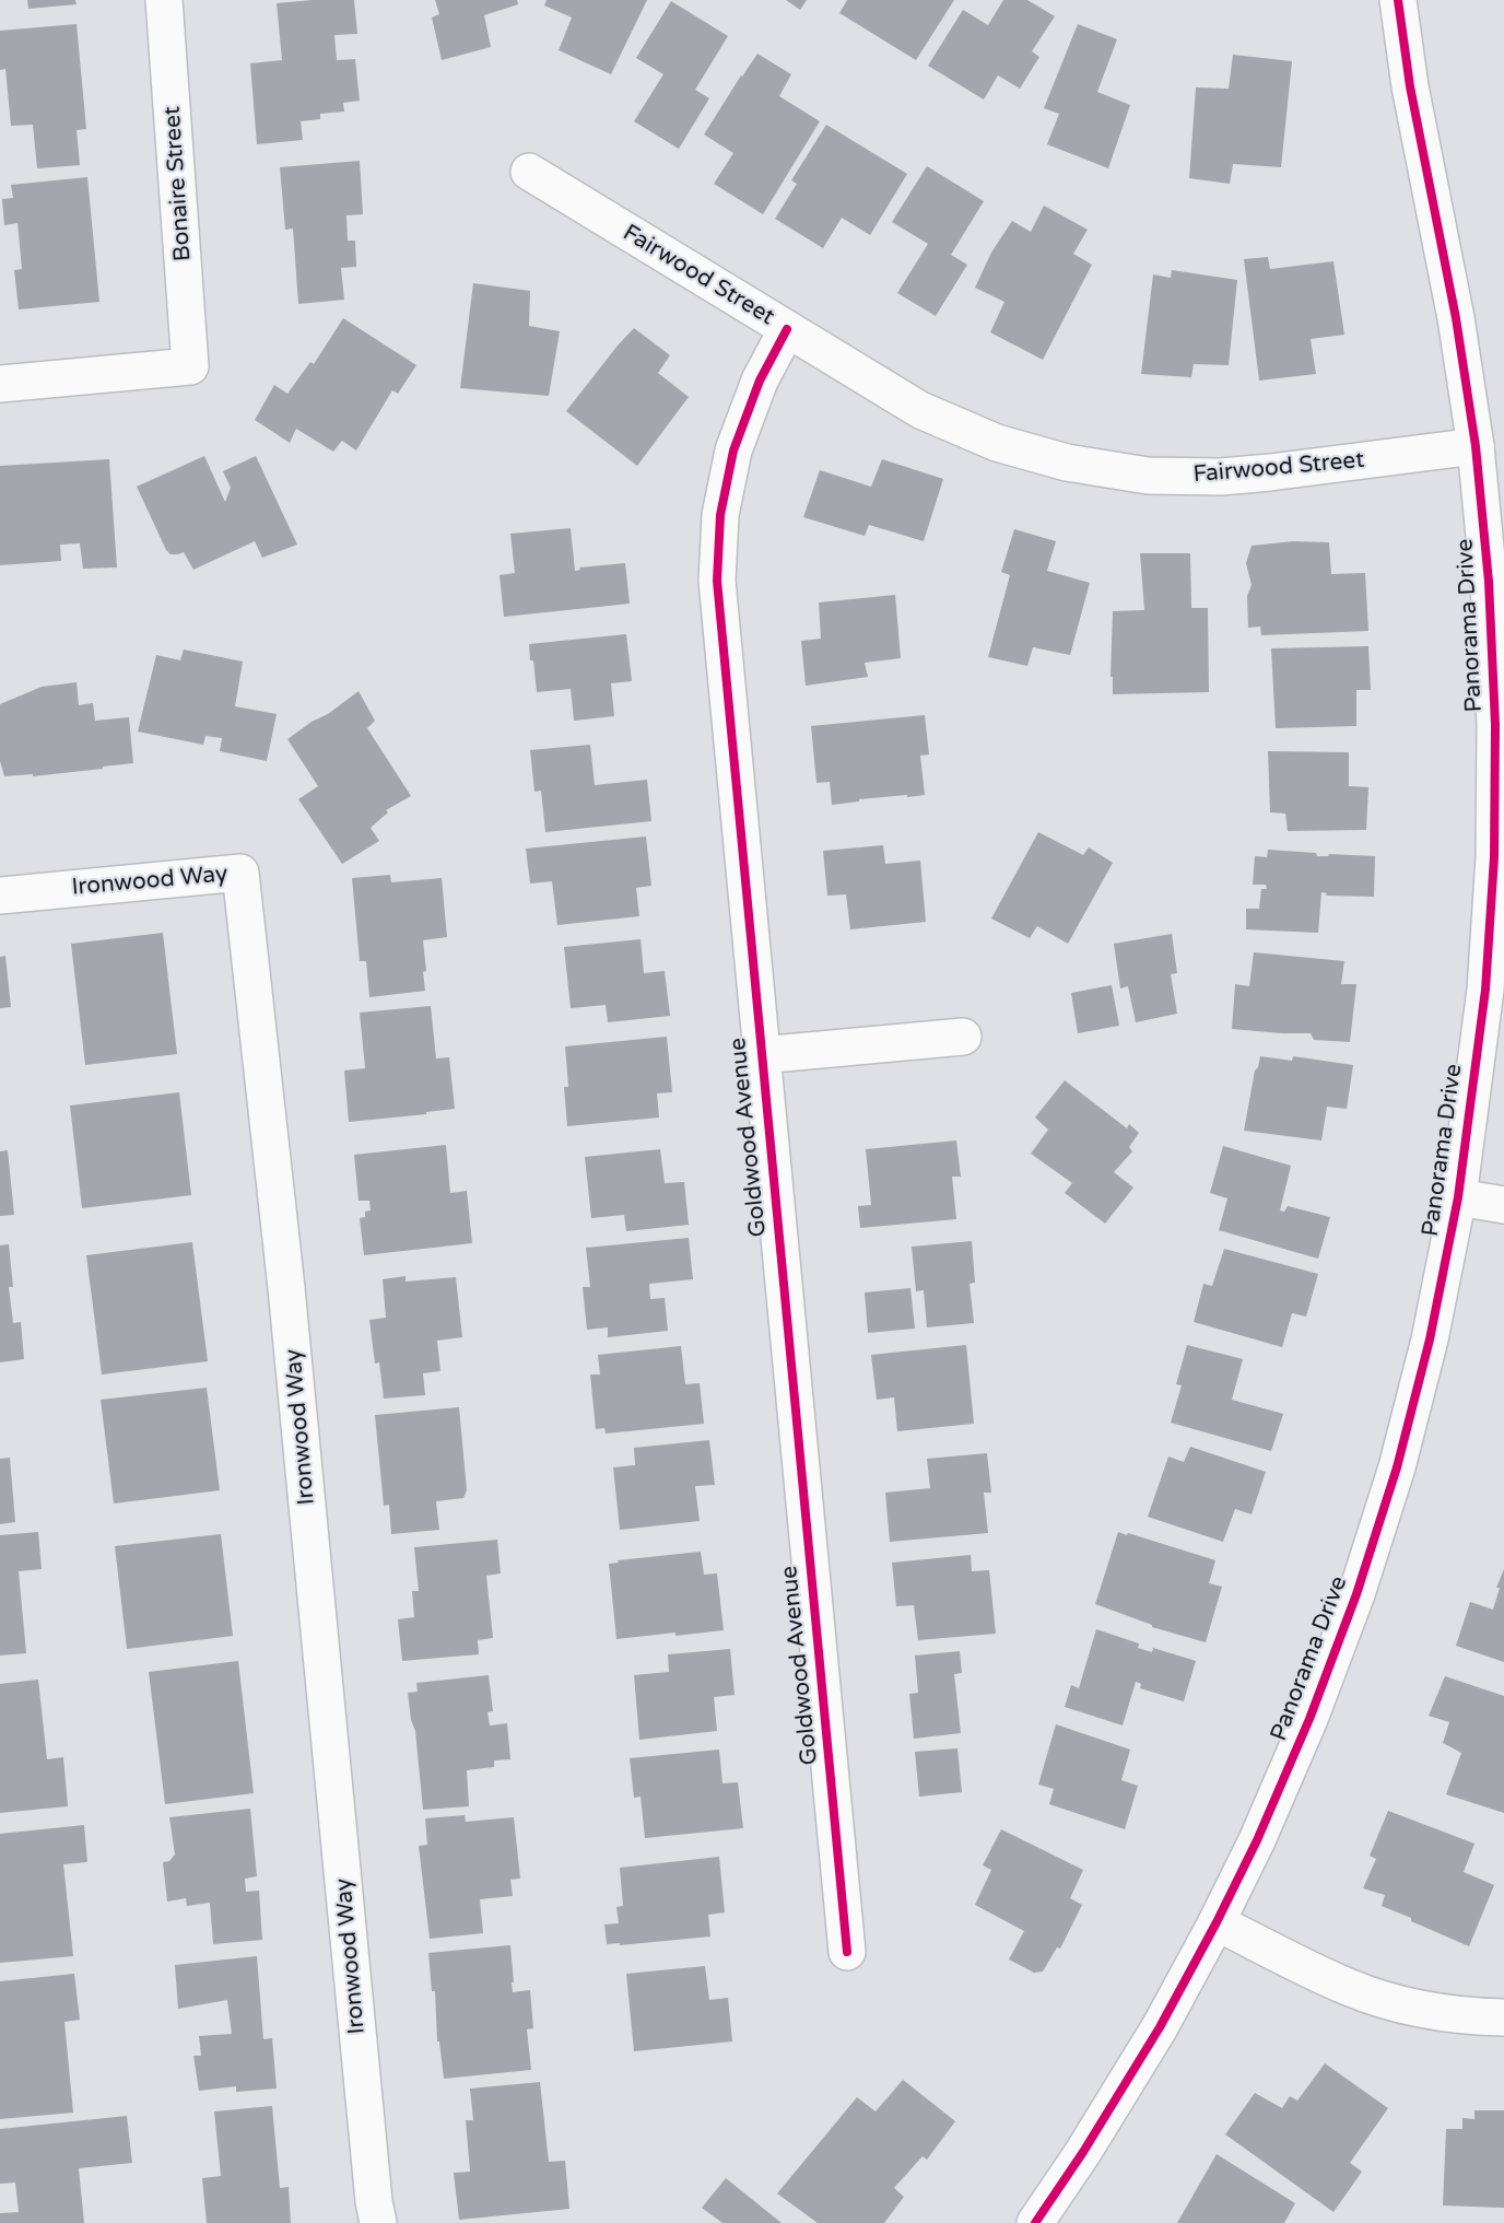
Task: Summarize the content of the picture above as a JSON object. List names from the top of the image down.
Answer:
{
  "streets": {
    "street": [
      "Bonaire Street",
      "Fairwood Street",
      "Panorama Drive",
      "Ironwood Way",
      "Goldwood Avenue"
    ]
  },
  "crossings": [
    ["Fairwood Street", "Panorama Drive"],
    ["Fairwood Street", "Goldwood Avenue"]
  ]
}
